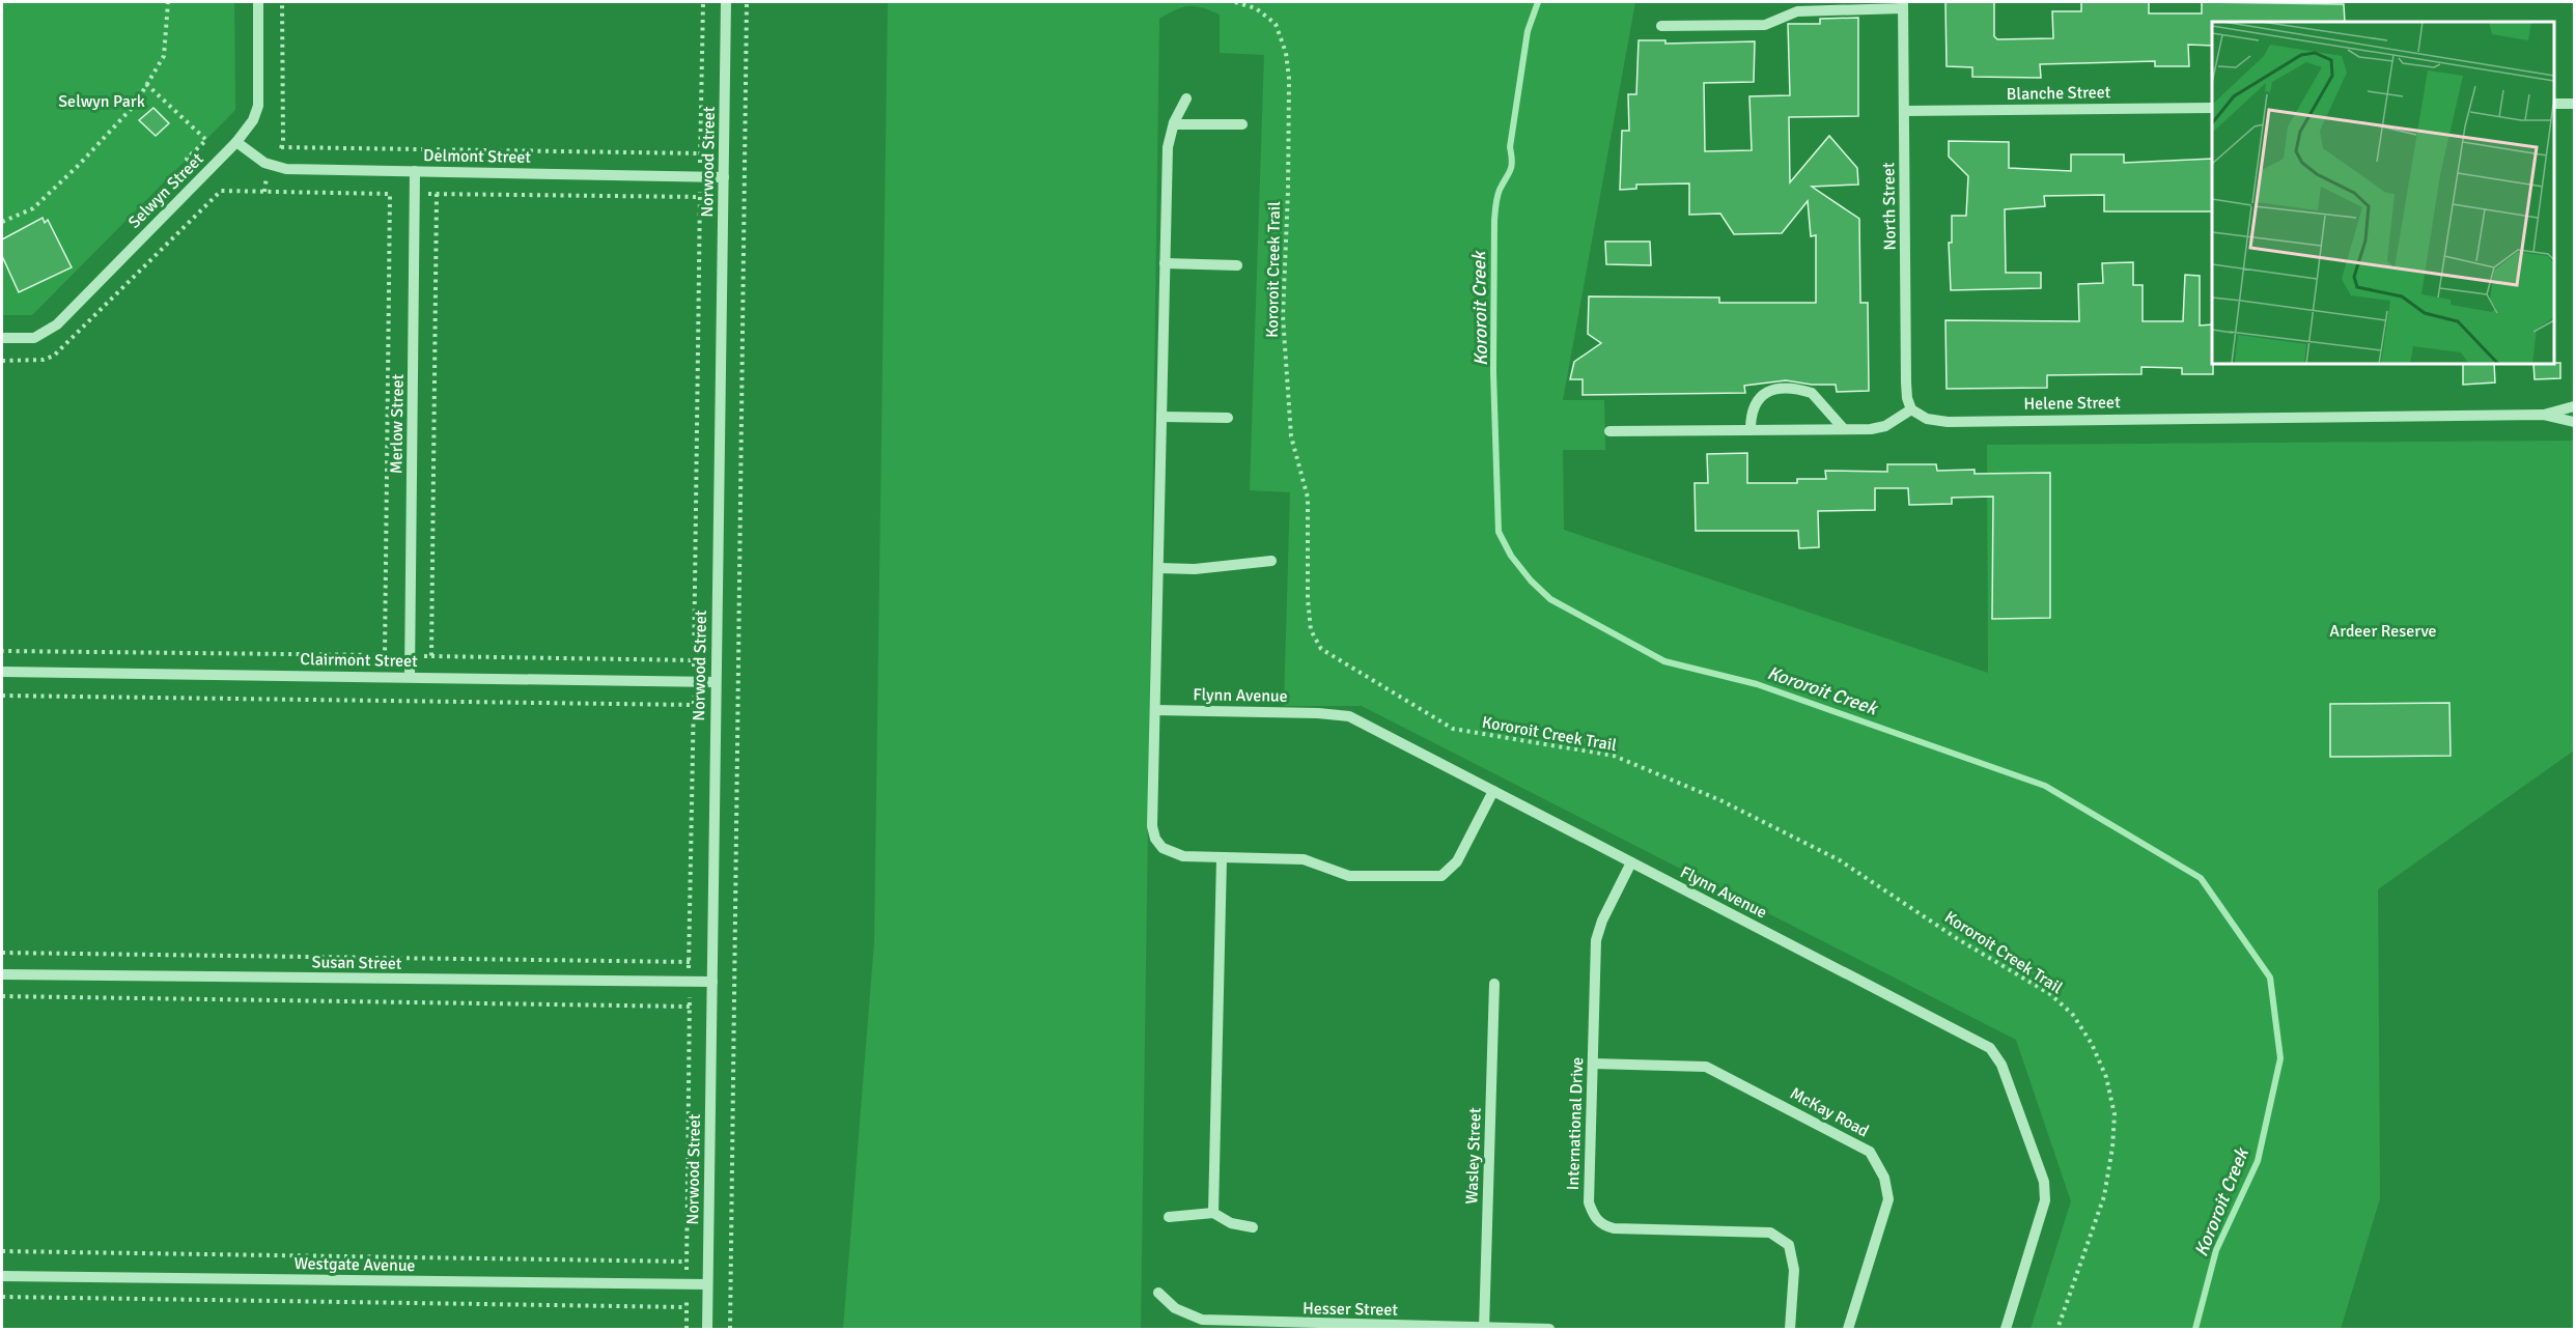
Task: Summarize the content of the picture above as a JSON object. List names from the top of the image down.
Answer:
{
  "streets": {
    "street": [
      "Blanche Street",
      "Delmont Street",
      "Norwood Street",
      "Selwyn Street",
      "North Street",
      "Helene Street",
      "Merlow Street",
      "Clairmont Street",
      "Flynn Avenue",
      "Susan Street",
      "McKay Road",
      "International Drive",
      "Wasley Street",
      "Westgate Avenue",
      "Hesser Street"
    ],
    "path": ["Kororoit Creek Trail"]
  },
  "crossings": [
    ["Blanche Street", "North Street"],
    ["Delmont Street", "Norwood Street"],
    ["Delmont Street", "Selwyn Street"],
    ["Delmont Street", "Merlow Street"],
    ["Norwood Street", "Clairmont Street"],
    ["Norwood Street", "Susan Street"],
    ["Norwood Street", "Westgate Avenue"],
    ["North Street", "Helene Street"],
    ["Merlow Street", "Clairmont Street"],
    ["Flynn Avenue", "International Drive"],
    ["McKay Road", "International Drive"],
    ["Wasley Street", "Hesser Street"]
  ],
  "water": ["Kororoit Creek"],
  "parks": ["Selwyn Park", "Ardeer Reserve"]
}
